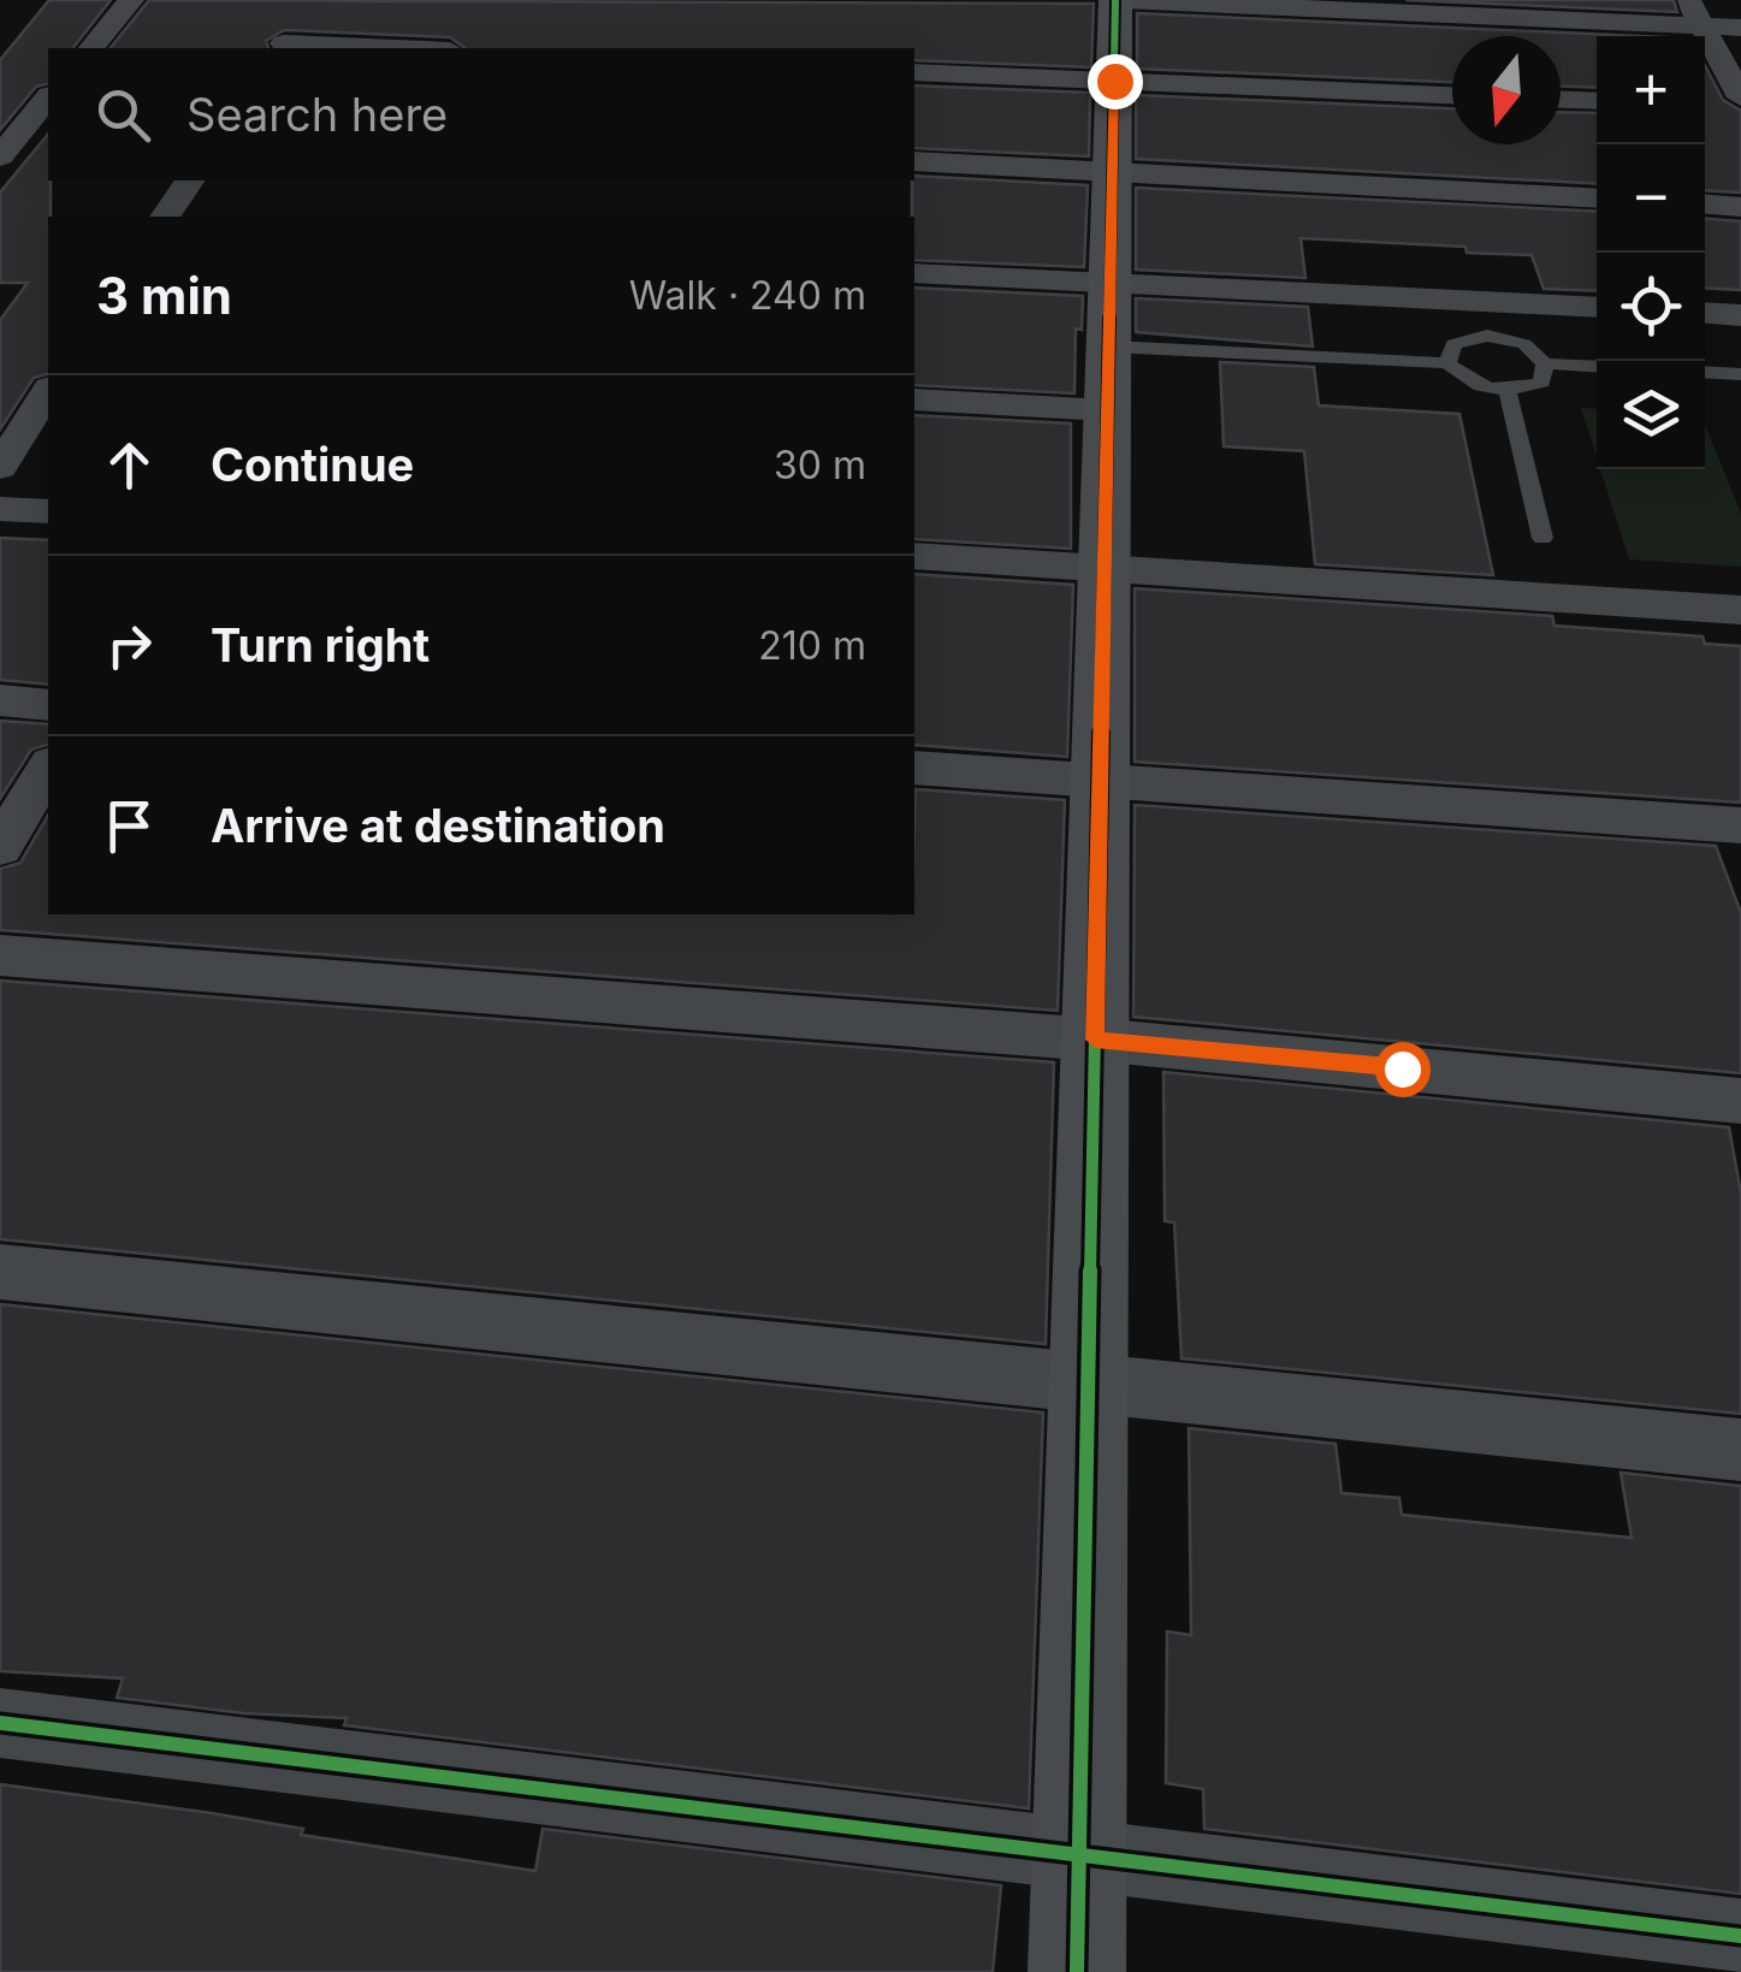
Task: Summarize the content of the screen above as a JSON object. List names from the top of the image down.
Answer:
{
  "north": "bottom",
  "page": {
    "map_buttons": ["+", "−"],
    "search": "Search here",
    "heading": ["3 min", "Walk · 240 m"],
    "list": [
      ["Continue", "30 m"],
      ["Turn right", "210 m"],
      "Arrive at destination"
    ]
  }
}
